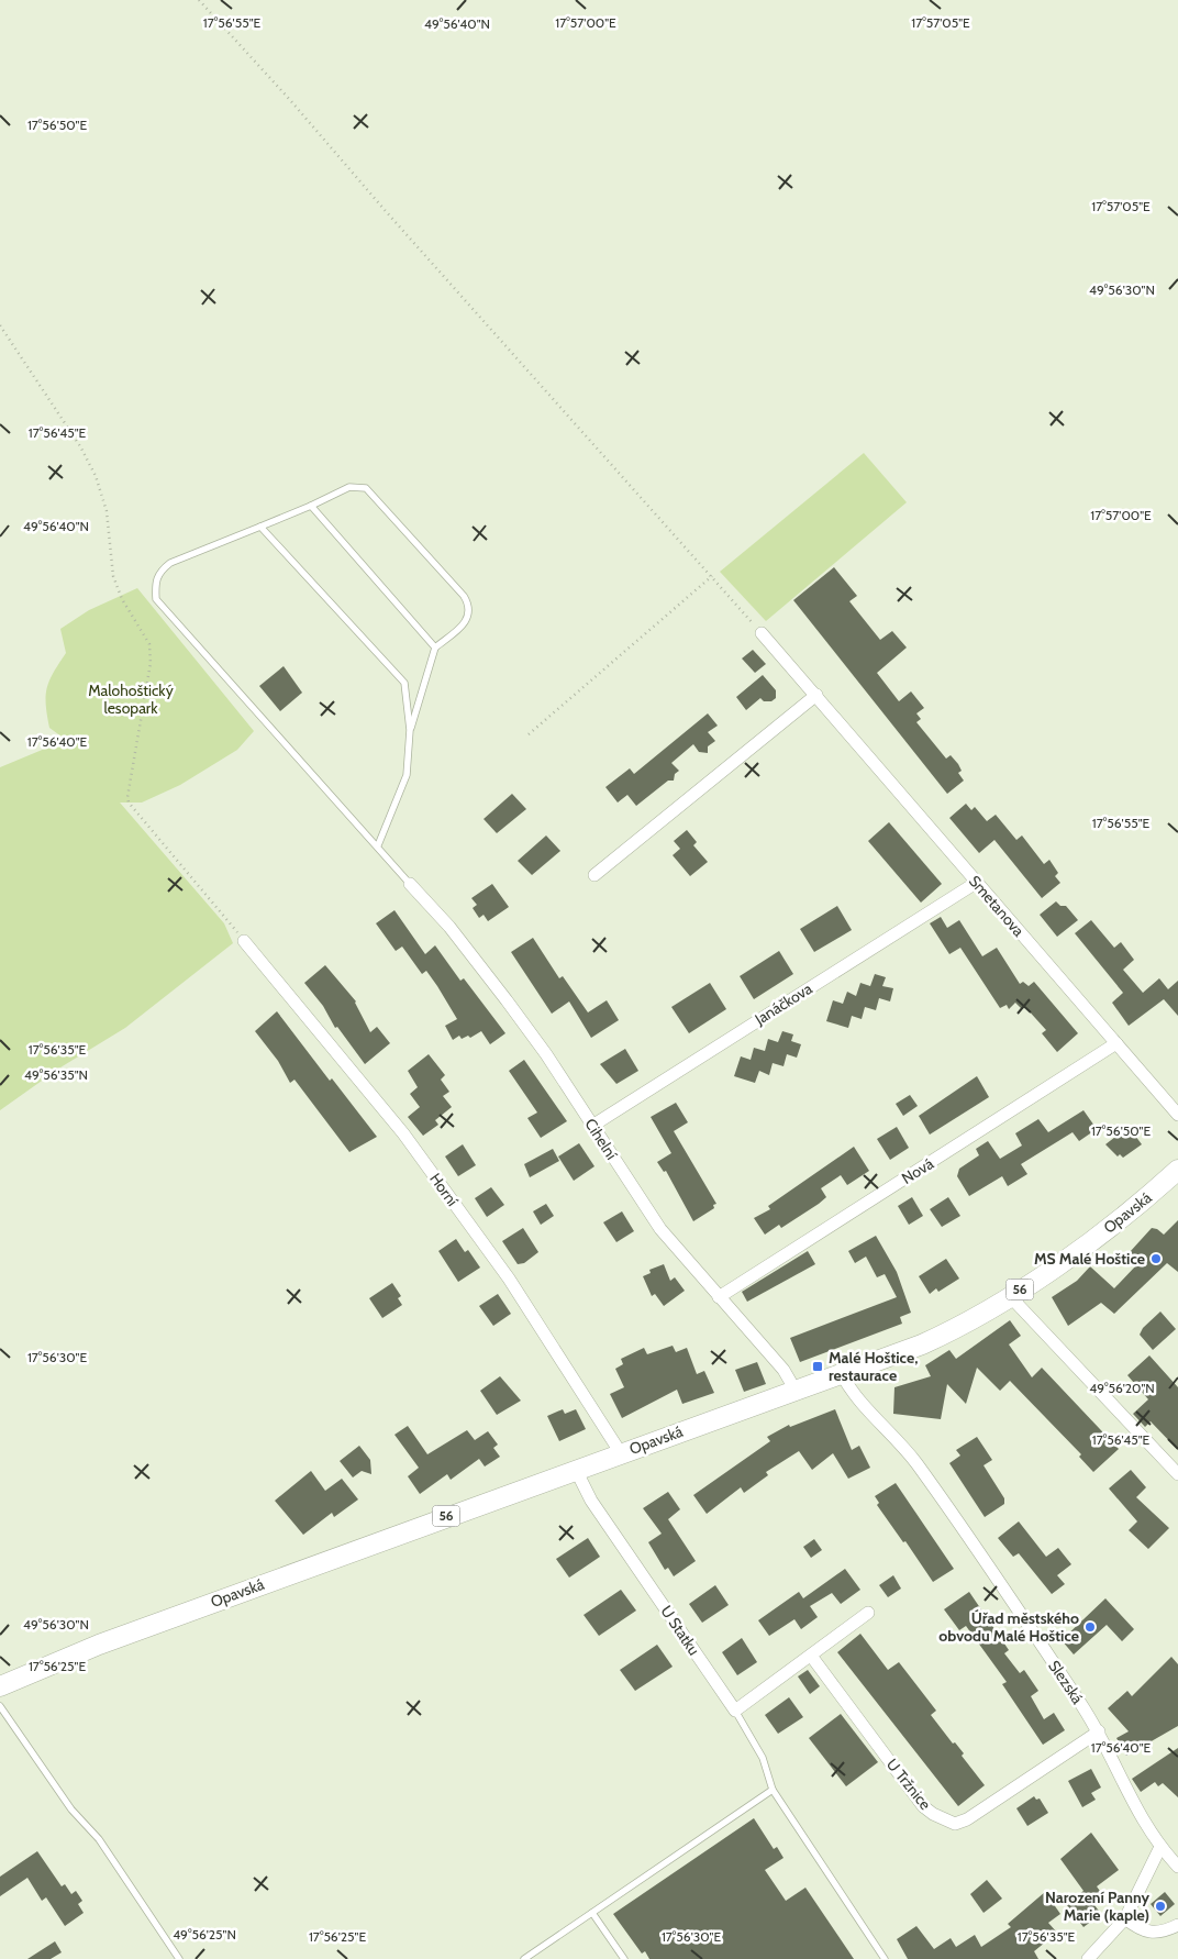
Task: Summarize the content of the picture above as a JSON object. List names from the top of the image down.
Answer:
{
  "streets": {
    "main road": ["Opavská", "56"],
    "street": [
      "Smetanova",
      "Janáčkova",
      "Cihelní",
      "Nová",
      "Horní",
      "U Statku",
      "Slezská",
      "U Tržnice"
    ]
  },
  "crossings": [
    ["Smetanova", "Janáčkova"],
    ["Smetanova", "Nová"],
    ["Janáčkova", "Cihelní"],
    ["Cihelní", "Nová"],
    ["Cihelní", "Opavská"],
    ["Horní", "Opavská"],
    ["Opavská", "U Statku"],
    ["Opavská", "Slezská"],
    ["Slezská", "U Tržnice"]
  ],
  "parks": ["Malohoštický lesopark"],
  "places": {
    "other": ["MS Malé Hoštice", "Úřad městského obvodu Malé Hoštice", "Narození Panny Marie (kaple)"],
    "transit": ["Malé Hoštice, restaurace"]
  },
  "coordinates": [
    "17°56'55\"E",
    "17°57'00\"E",
    "17°57'05\"E",
    "49°56'40\"N",
    "17°56'50\"E",
    "49°56'30\"N",
    "17°56'45\"E",
    "17°56'40\"E",
    "17°56'35\"E",
    "49°56'35\"N",
    "17°56'30\"E",
    "49°56'20\"N",
    "17°56'25\"E",
    "49°56'25\"N"
  ]
}
